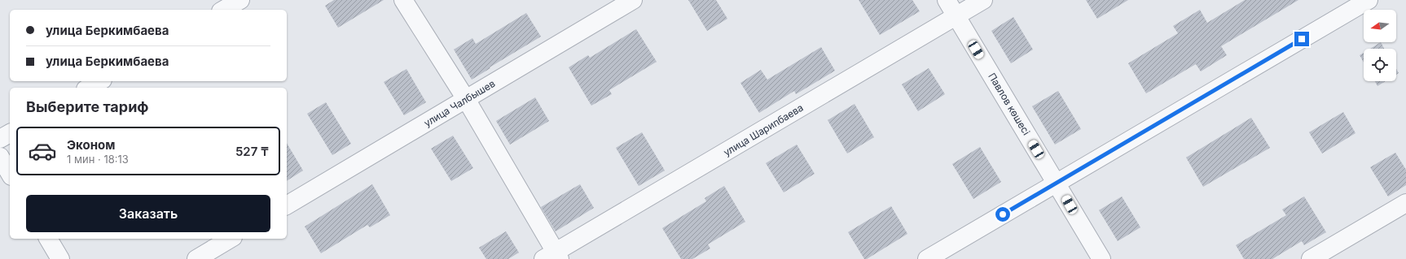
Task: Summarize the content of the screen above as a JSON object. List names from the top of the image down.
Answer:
{
  "streets": {
    "street": ["улица Чалбышев", "Павлов көшесі", "улица Шарипбаева"]
  },
  "crossings": [
    ["Павлов көшесі", "улица Шарипбаева"]
  ],
  "north": "left",
  "page": {
    "banner": ["улица Беркимбаева", "улица Беркимбаева"],
    "heading": "Выберите тариф",
    "list": [
      {
        "name": "Эконом",
        "note": "1 мин · 18:13",
        "value": "527 ₸"
      }
    ],
    "buttons": "Заказать"
  }
}
